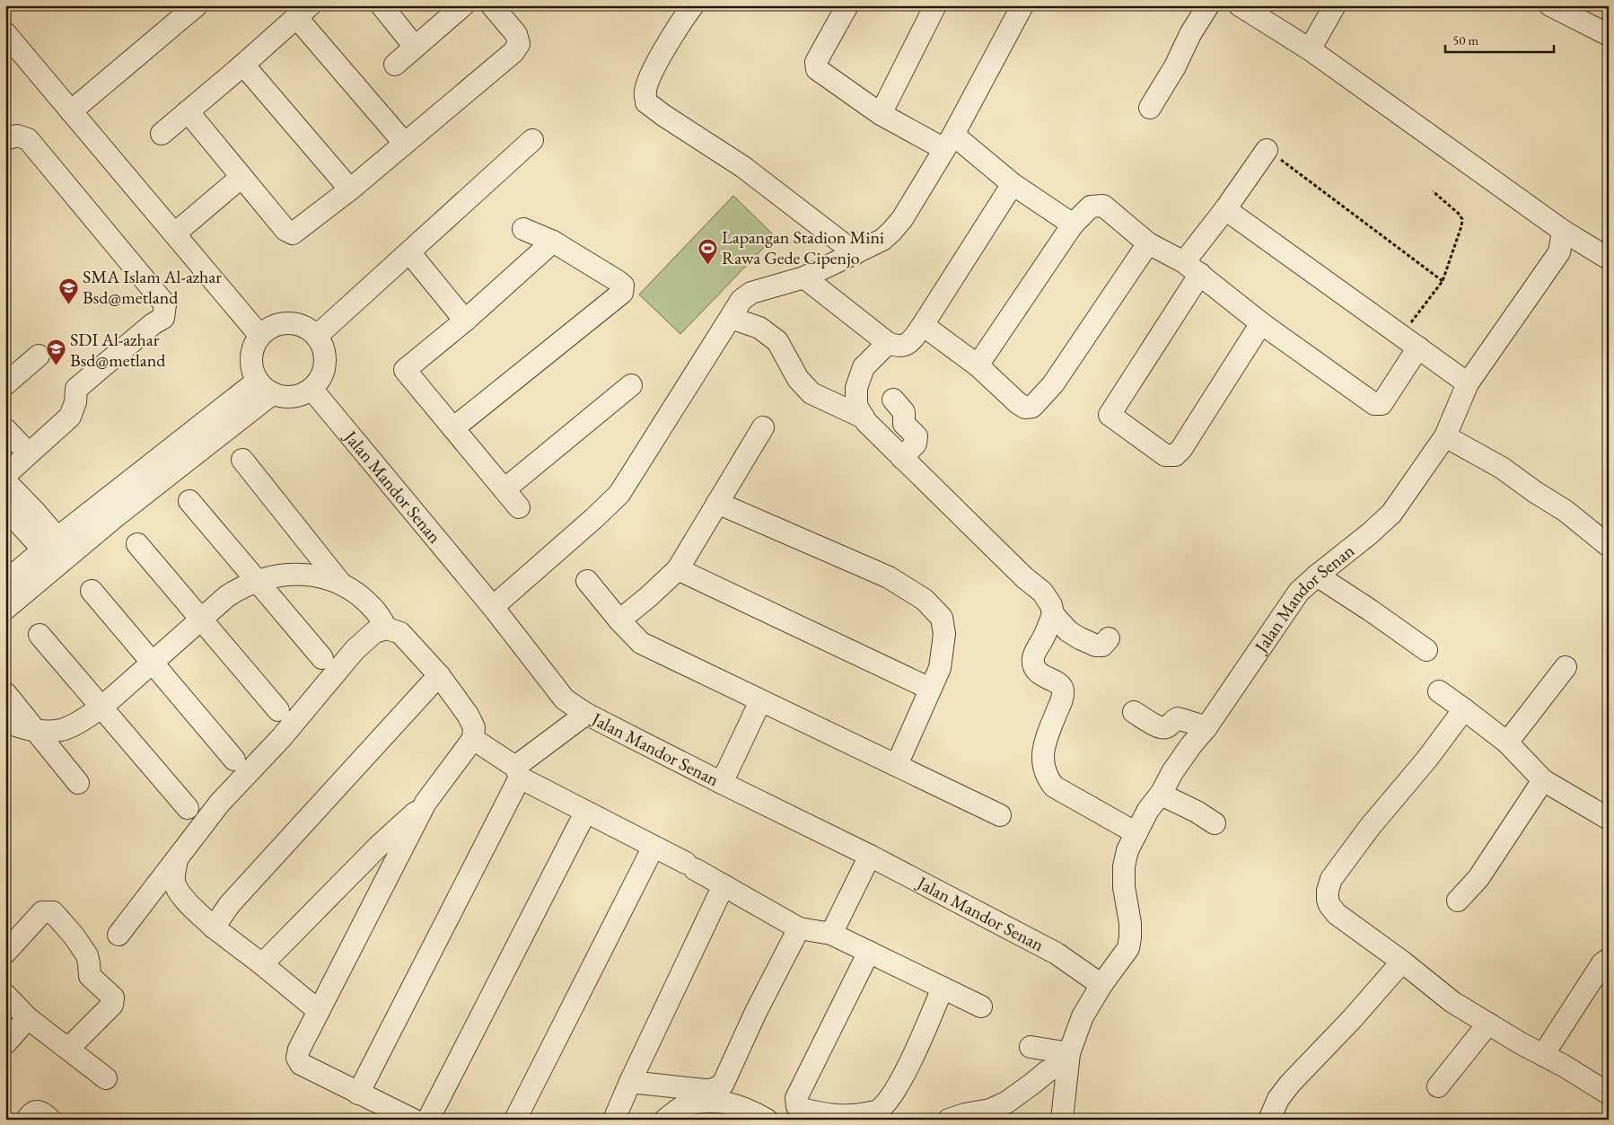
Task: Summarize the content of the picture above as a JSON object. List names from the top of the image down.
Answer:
{
  "streets": {
    "street": ["Jalan Mandor Senan"]
  },
  "places": {
    "sports": ["Lapangan Stadion Mini Rawa Gede Cipenjo"],
    "school or university": ["SMA Islam Al-azhar Bsd@metland", "SDI Al-azhar Bsd@metland"]
  },
  "scale_bar": "50 m"
}
